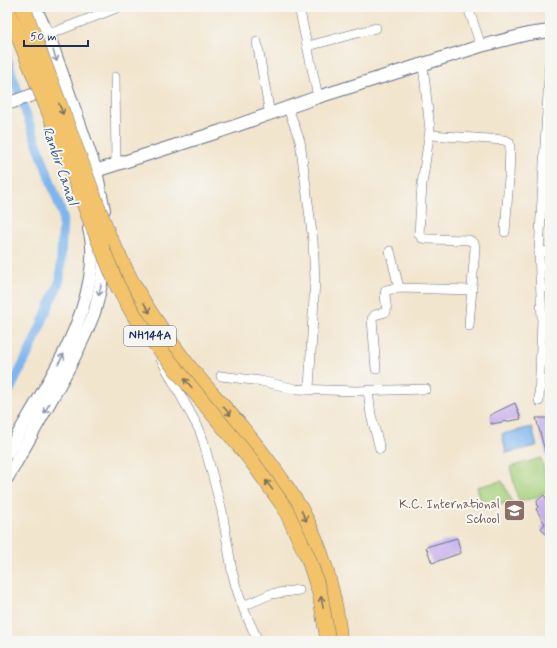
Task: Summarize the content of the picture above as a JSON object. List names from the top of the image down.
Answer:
{
  "streets": {
    "highway": ["NH144A"]
  },
  "water": ["Ranbir Canal"],
  "places": {
    "school or university": ["K.C. International School"]
  },
  "scale_bar": "50 m"
}
